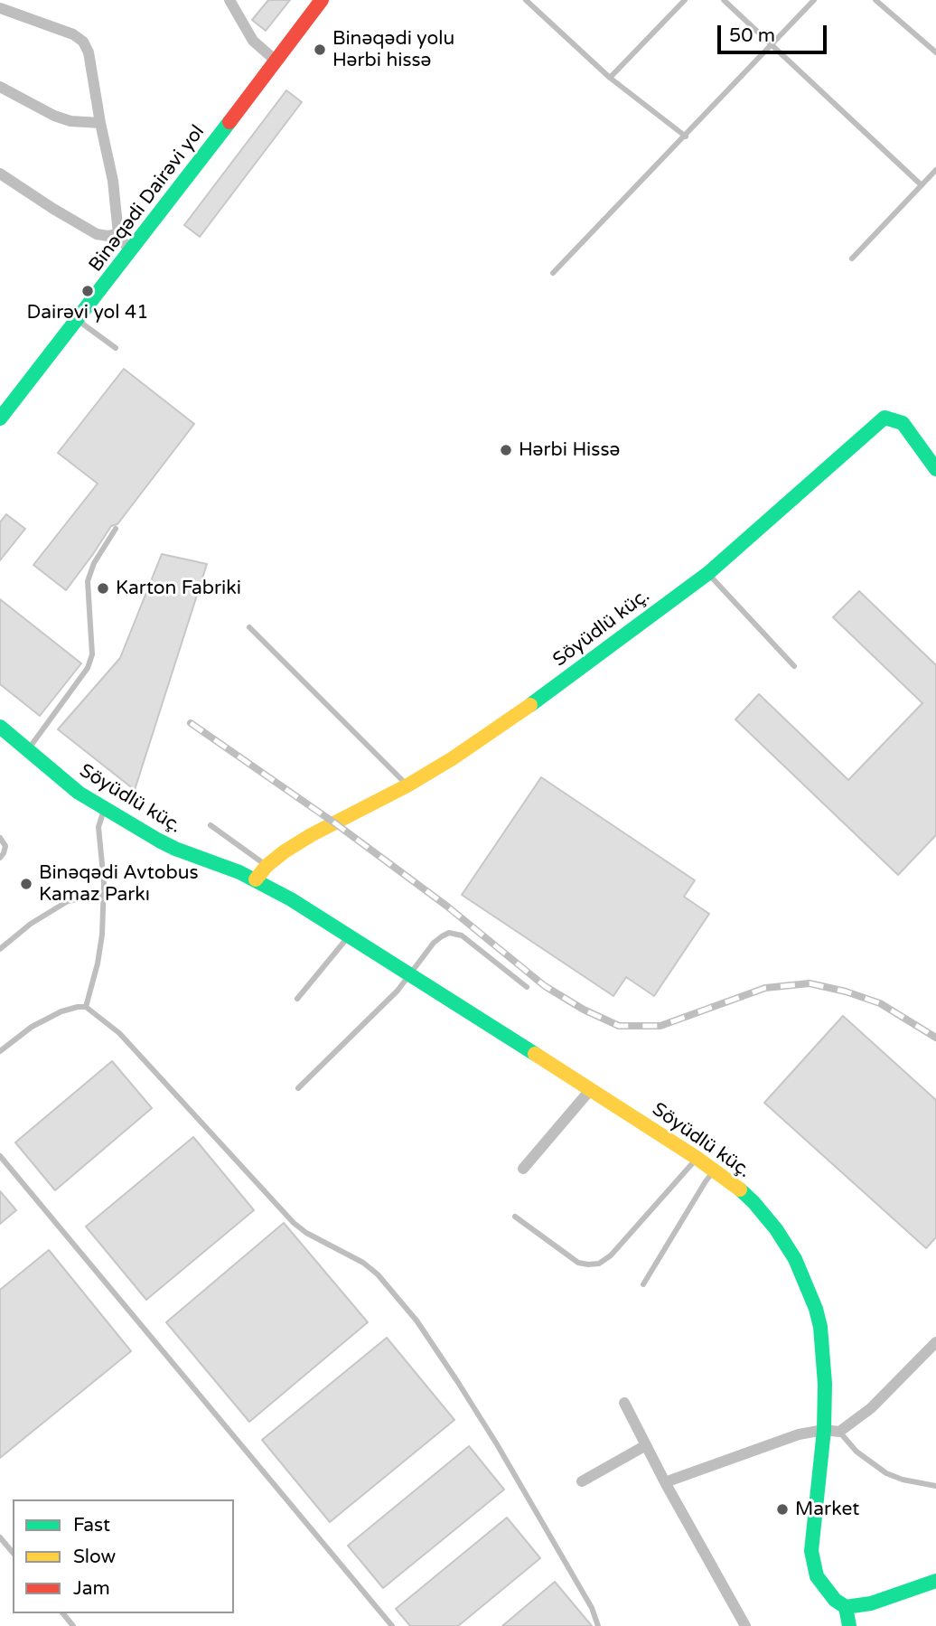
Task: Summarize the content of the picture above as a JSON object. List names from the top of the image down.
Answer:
{
  "streets": {
    "street": ["Binəqədi Dairəvi yol", "Söyüdlü küç."]
  },
  "places": [
    "Binəqədi yolu Hərbi hissə",
    "Dairəvi yol 41",
    "Hərbi Hissə",
    "Karton Fabriki",
    "Binəqədi Avtobus Kamaz Parkı",
    "Market"
  ],
  "legend": ["Fast", "Slow", "Jam"],
  "scale_bar": "50 m"
}
